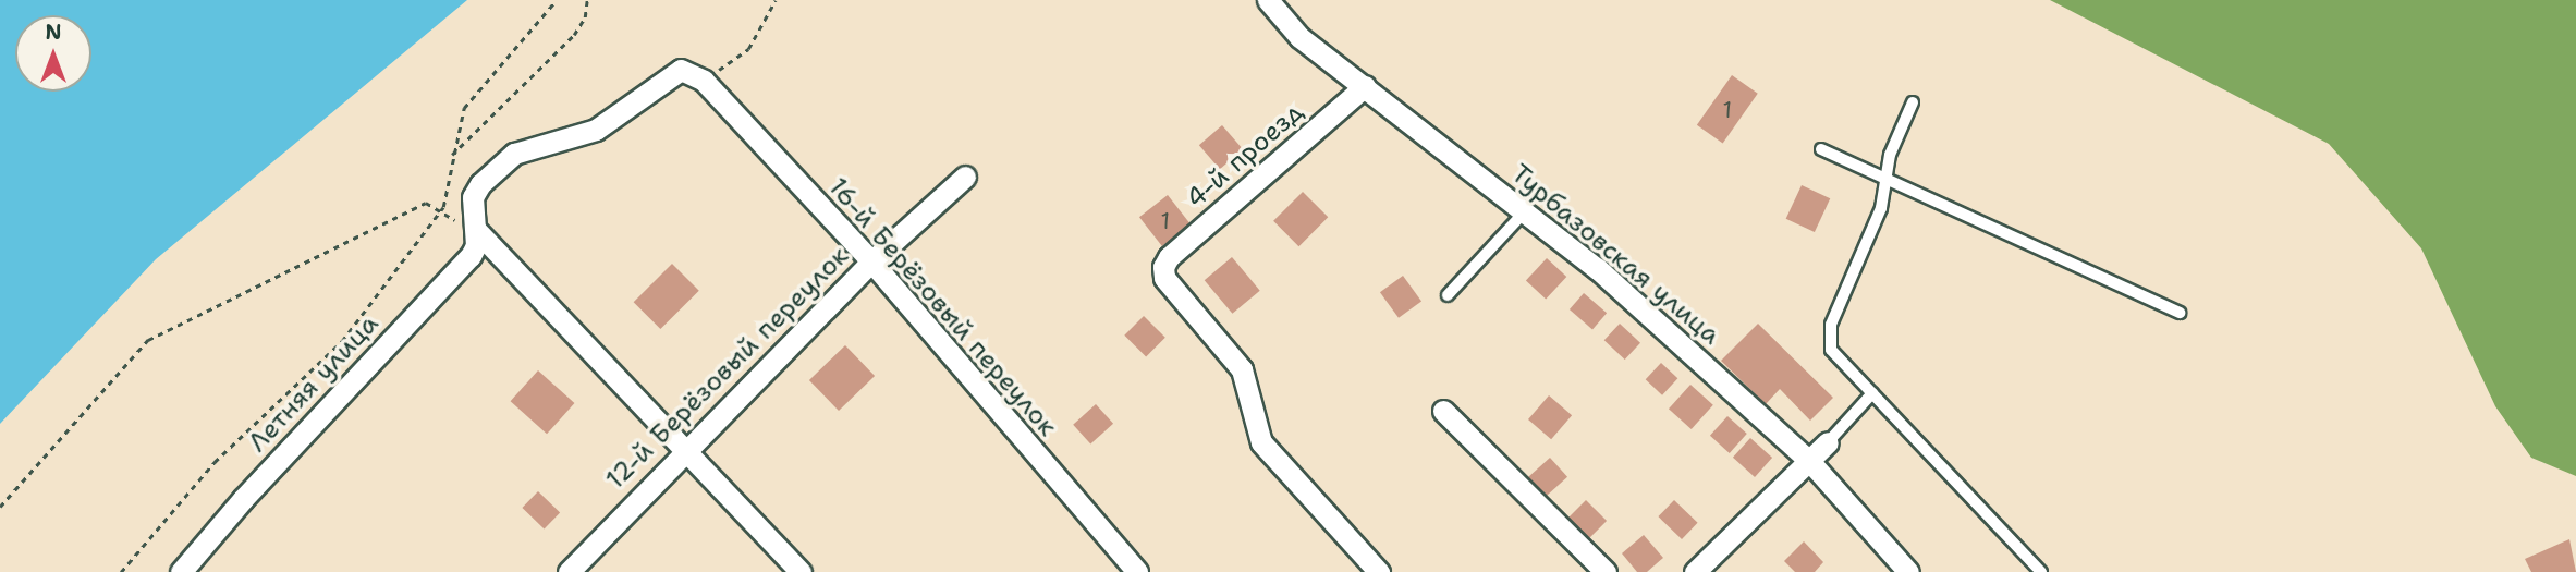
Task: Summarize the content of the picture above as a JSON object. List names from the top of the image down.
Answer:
{
  "streets": {
    "street": [
      "4-й проезд",
      "Турбазовская улица",
      "16-й Берёзовый переулок",
      "12-й Берёзовый переулок",
      "Летняя улица"
    ]
  },
  "crossings": [
    ["4-й проезд", "Турбазовская улица"],
    ["16-й Берёзовый переулок", "12-й Берёзовый переулок"]
  ],
  "house_numbers": ["1", "1"],
  "north": "top"
}
